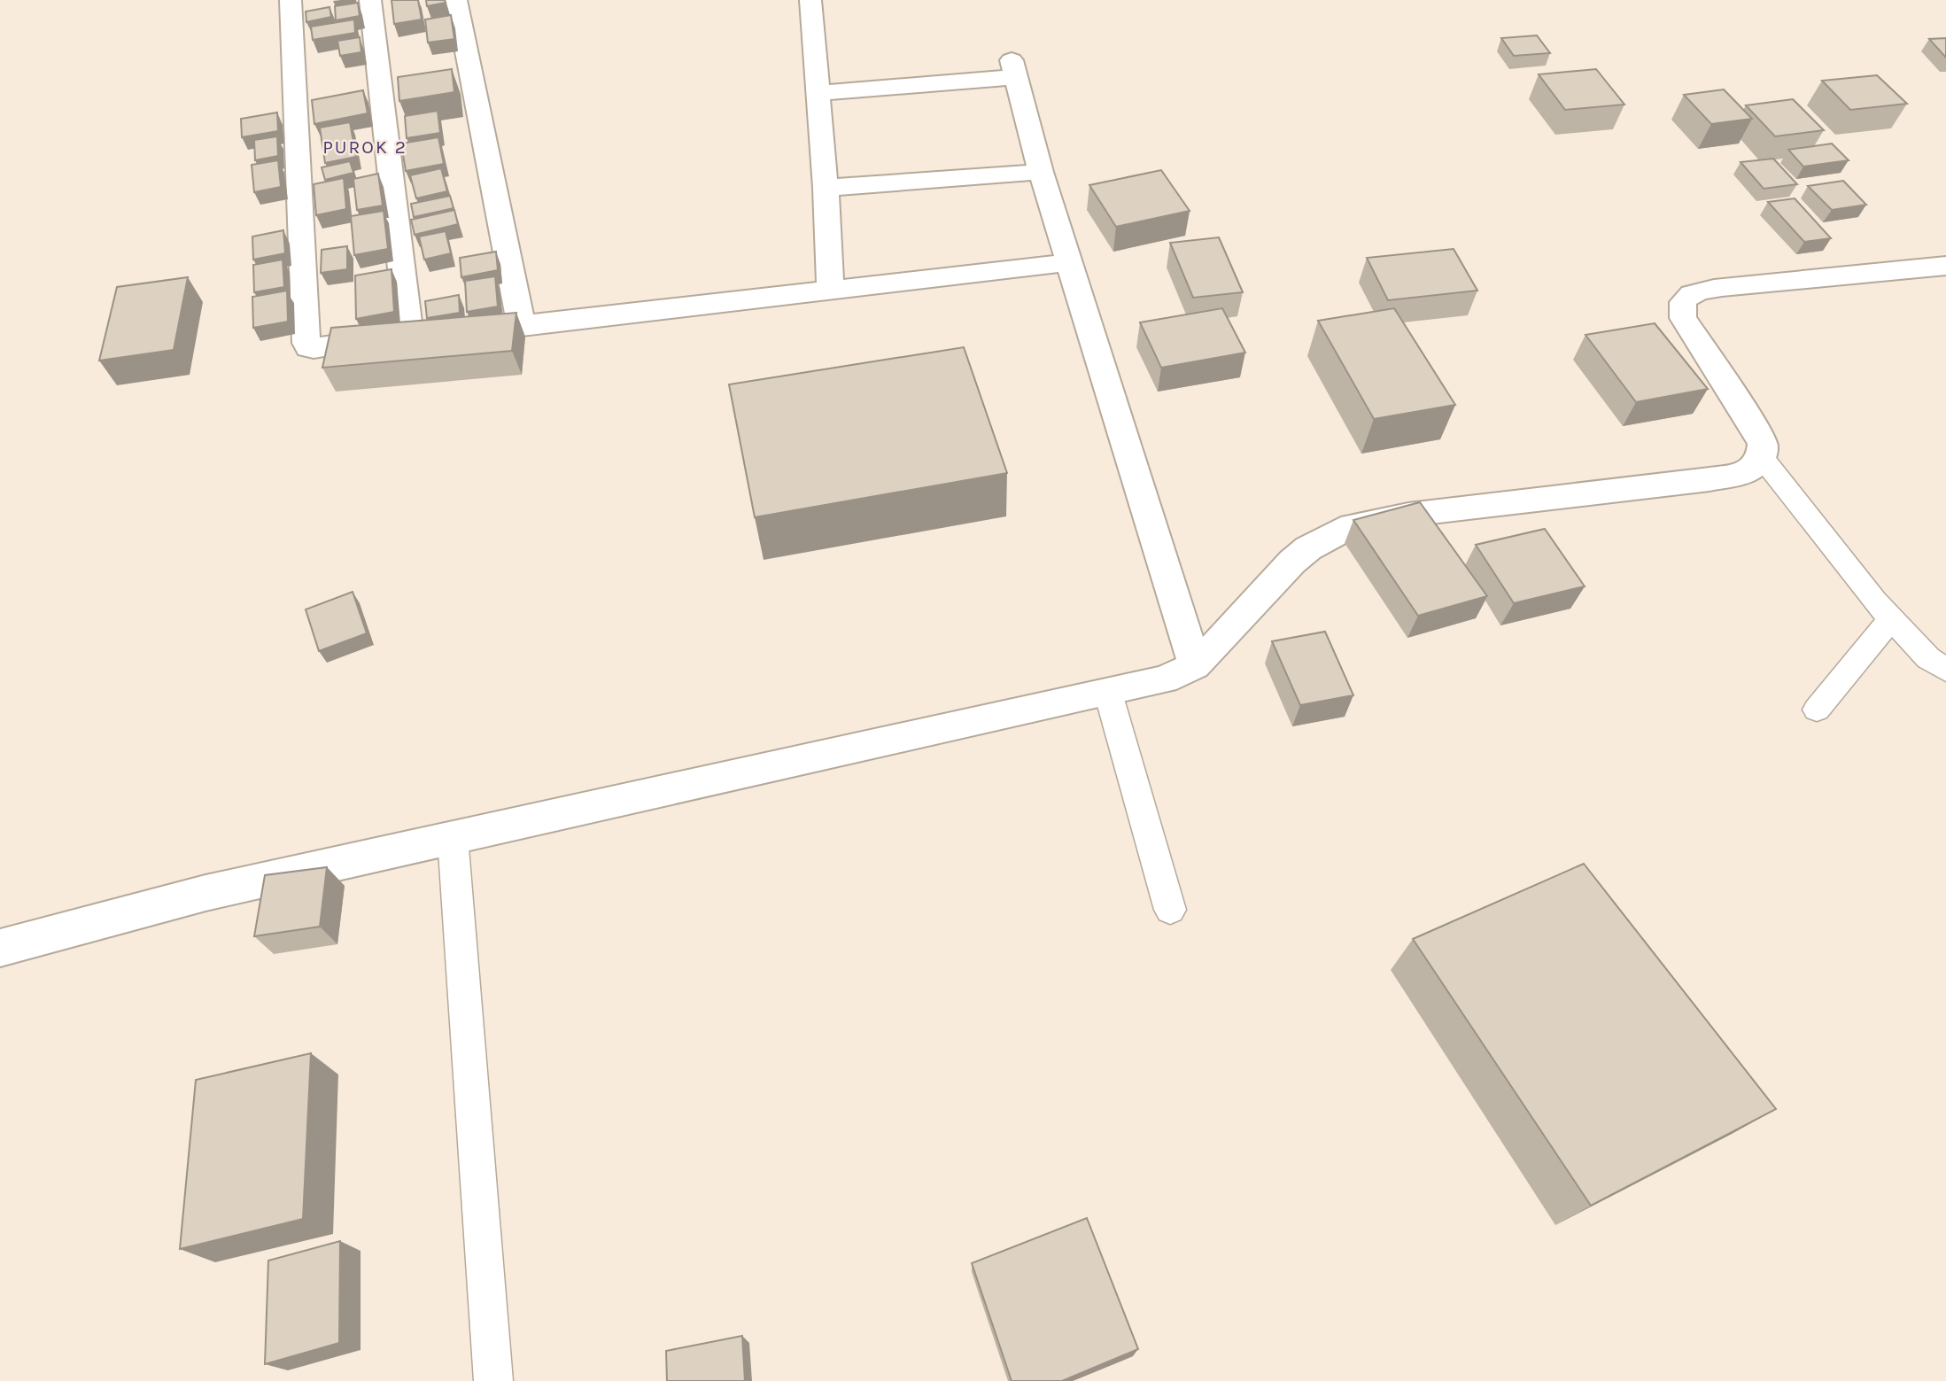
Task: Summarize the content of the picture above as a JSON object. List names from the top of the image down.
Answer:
{
  "districts": ["PUROK 2"]
}
